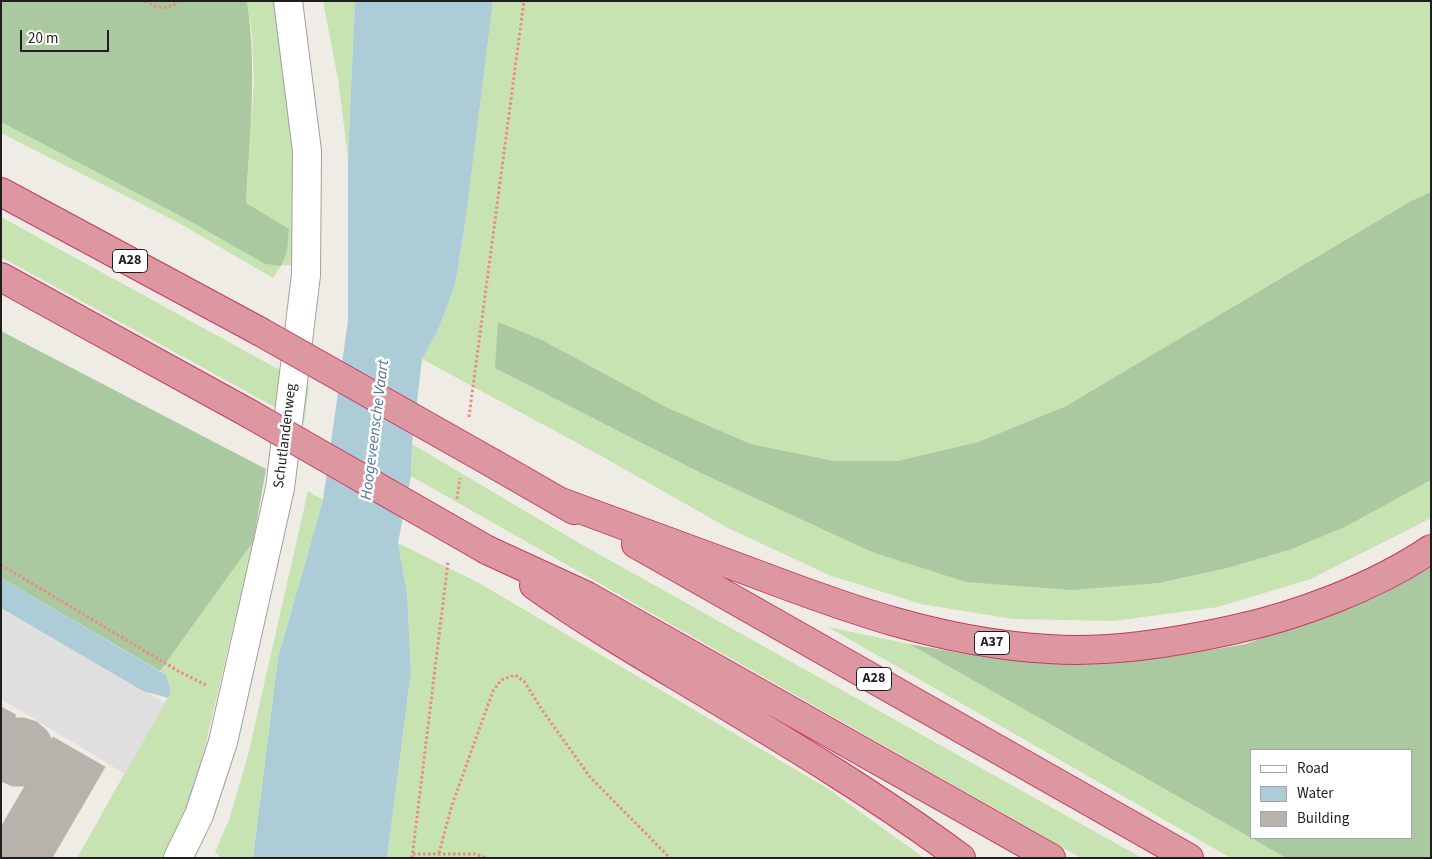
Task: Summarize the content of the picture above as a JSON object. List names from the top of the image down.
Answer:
{
  "streets": {
    "highway": ["A28", "A37"],
    "street": ["Schutlandenweg"]
  },
  "crossings": [
    ["A28", "A37"]
  ],
  "water": ["Hoogeveensche Vaart"],
  "legend": ["Road", "Water", "Building"],
  "scale_bar": "20 m"
}
